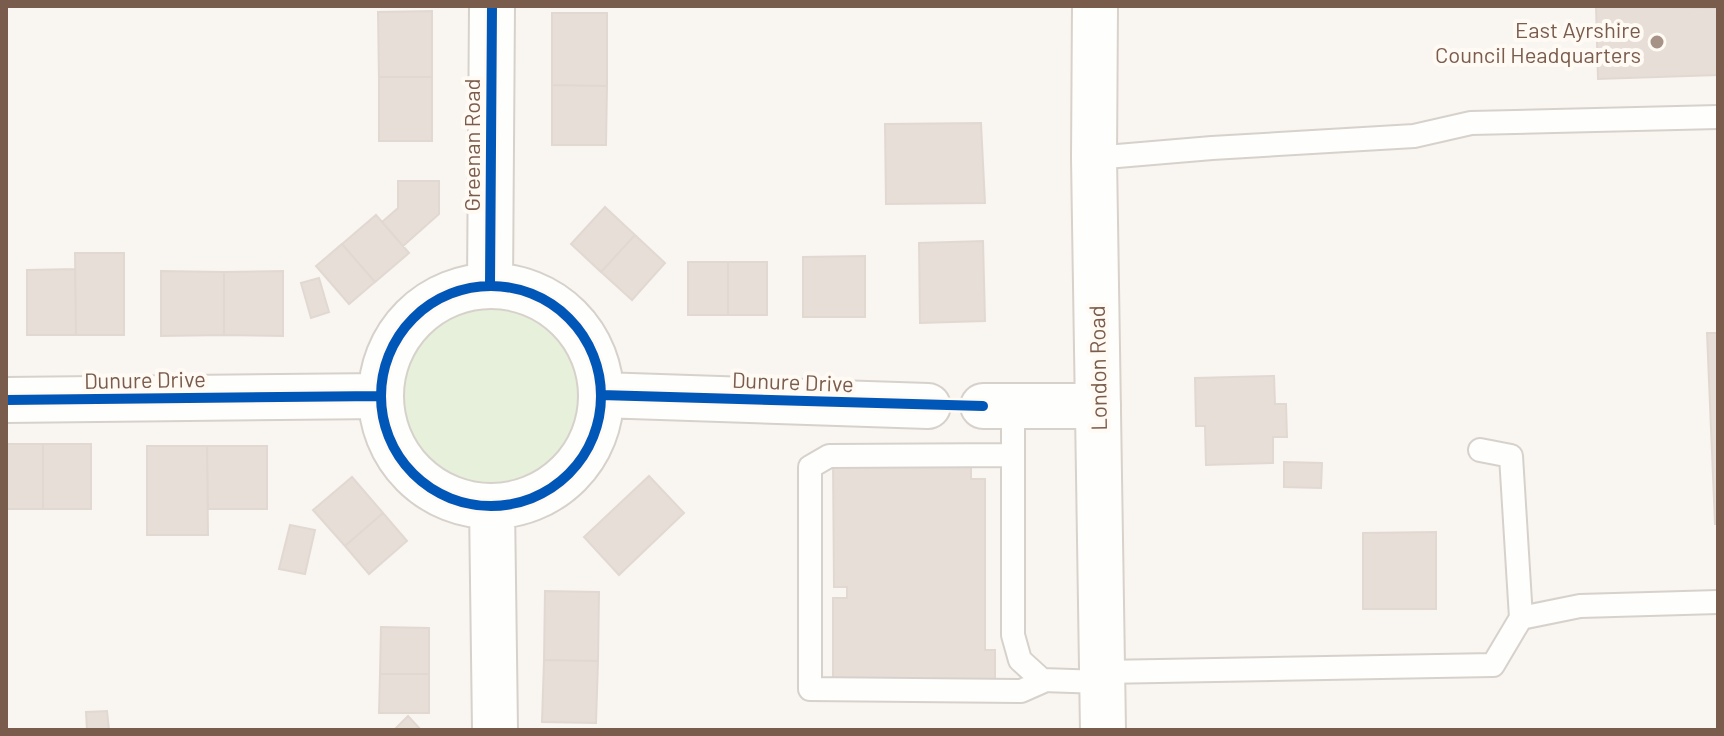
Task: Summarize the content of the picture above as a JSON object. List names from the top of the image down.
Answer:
{
  "streets": {
    "street": ["Greenan Road", "London Road", "Dunure Drive"]
  },
  "crossings": [
    ["Greenan Road", "Dunure Drive"]
  ],
  "places": ["East Ayrshire Council Headquarters"]
}
